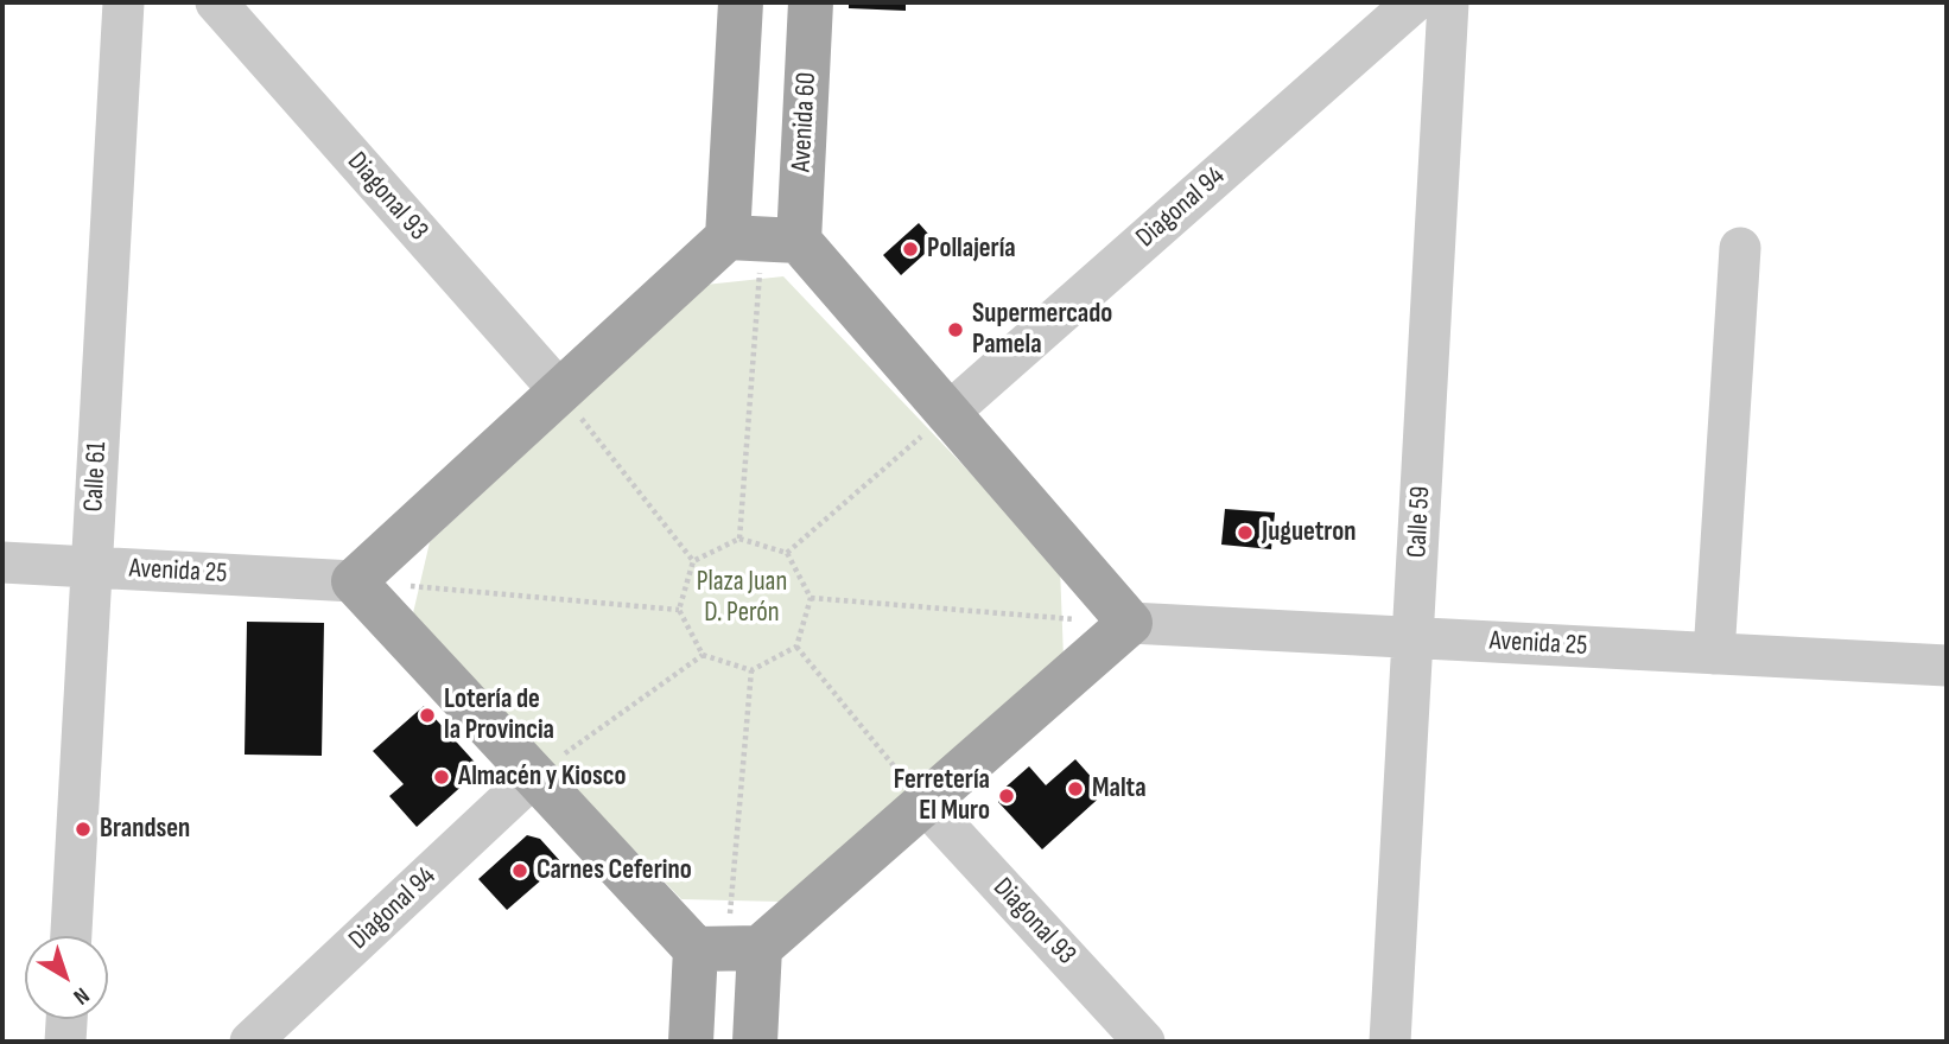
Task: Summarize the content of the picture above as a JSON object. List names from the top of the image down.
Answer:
{
  "streets": {
    "main road": ["Avenida 60"],
    "street": [
      "Diagonal 93",
      "Diagonal 94",
      "Calle 61",
      "Calle 59",
      "Avenida 25"
    ]
  },
  "crossings": [
    ["Calle 61", "Avenida 25"],
    ["Calle 59", "Avenida 25"]
  ],
  "parks": ["Plaza Juan D. Perón"],
  "places": [
    "Pollajería",
    "Supermercado Pamela",
    "Juguetron",
    "Lotería de la Provincia",
    "Almacén y Kiosco",
    "Malta",
    "Ferretería El Muro",
    "Brandsen",
    "Carnes Ceferino"
  ],
  "north": "bottom right"
}
